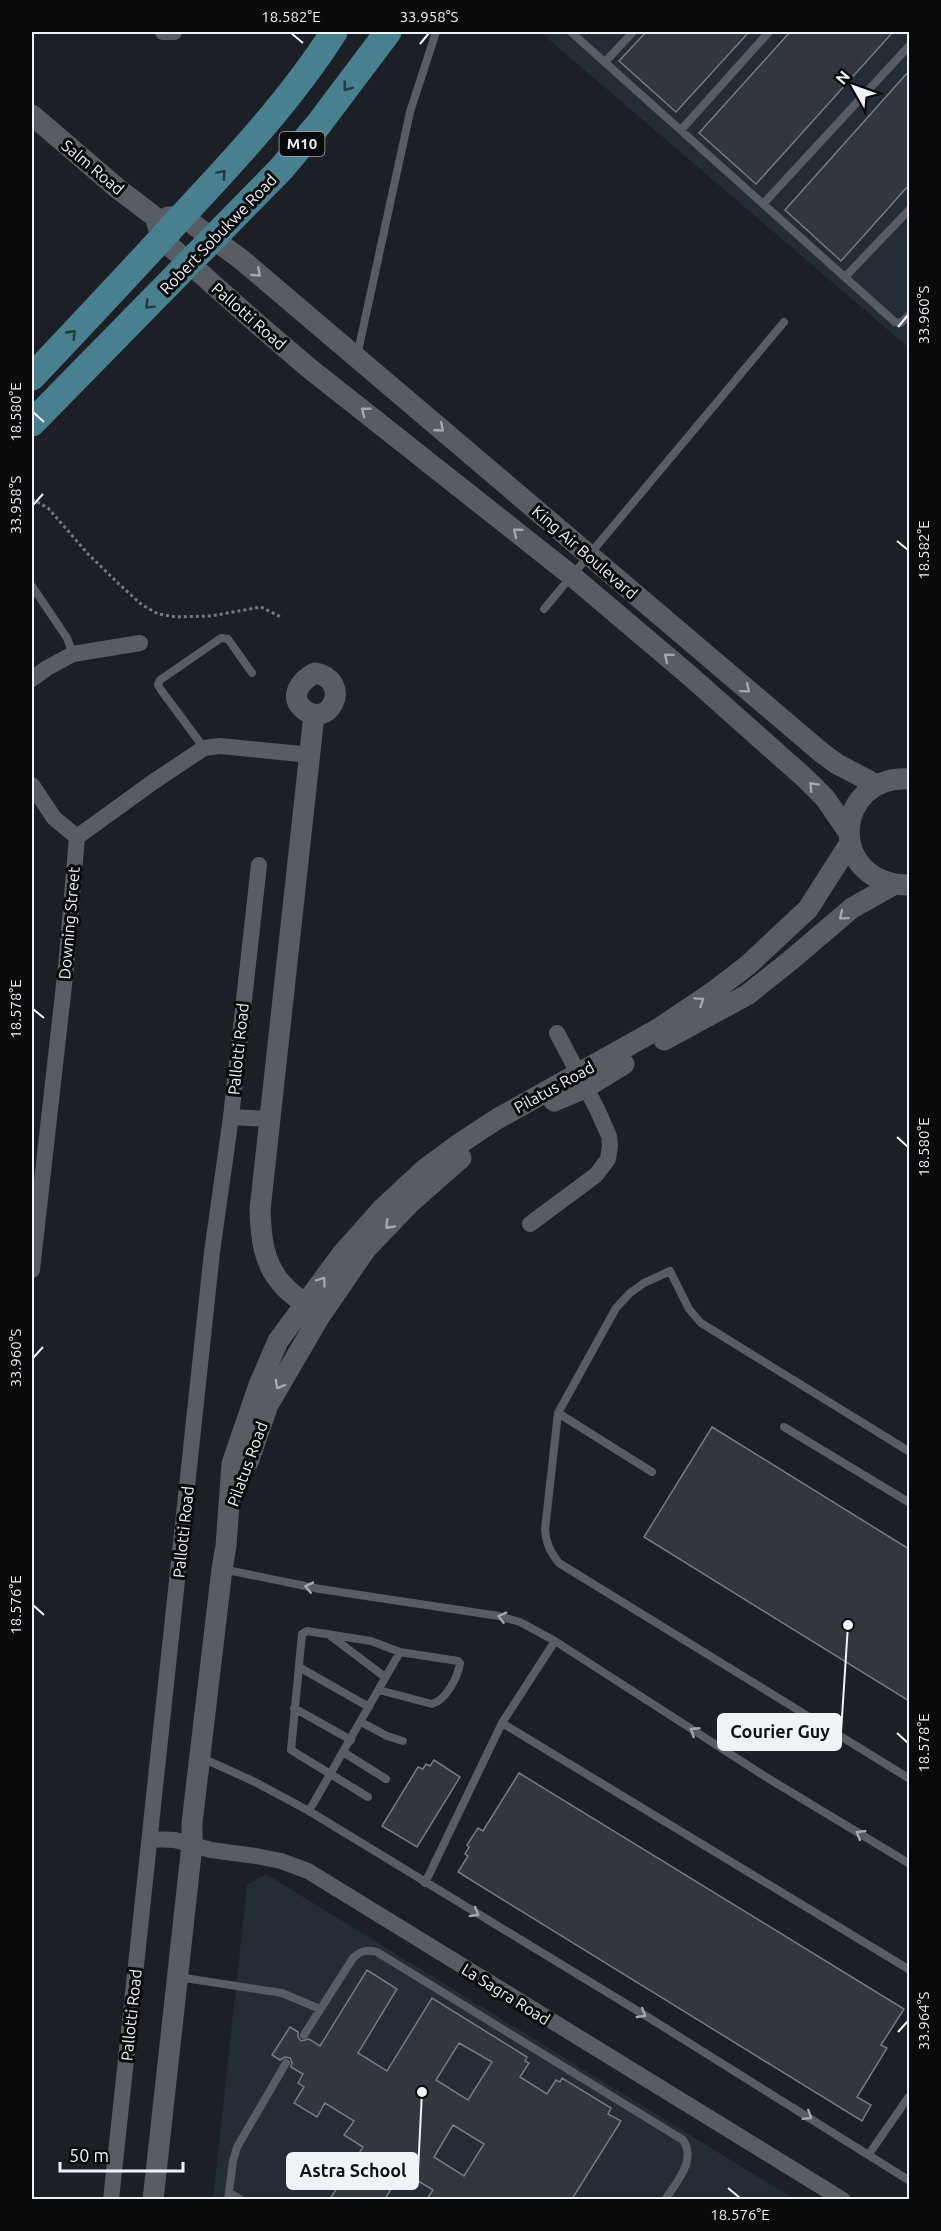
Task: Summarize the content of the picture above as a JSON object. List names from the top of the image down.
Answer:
{
  "streets": {
    "main road": ["M10", "Robert Sobukwe Road"],
    "street": [
      "Salm Road",
      "Pallotti Road",
      "King Air Boulevard",
      "Downing Street",
      "Pilatus Road",
      "La Sagra Road"
    ]
  },
  "crossings": [
    ["M10", "Salm Road"],
    ["Salm Road", "Robert Sobukwe Road"],
    ["Salm Road", "Pallotti Road"],
    ["Robert Sobukwe Road", "Pallotti Road"],
    ["Robert Sobukwe Road", "King Air Boulevard"],
    ["Pallotti Road", "King Air Boulevard"],
    ["Pallotti Road", "La Sagra Road"],
    ["King Air Boulevard", "Pilatus Road"]
  ],
  "places": ["Courier Guy", "Astra School"],
  "scale_bar": "50 m",
  "north": "top left",
  "coordinates": [
    "18.582°E",
    "33.958°S",
    "33.960°S",
    "18.580°E",
    "18.578°E",
    "18.576°E",
    "33.964°S"
  ]
}
